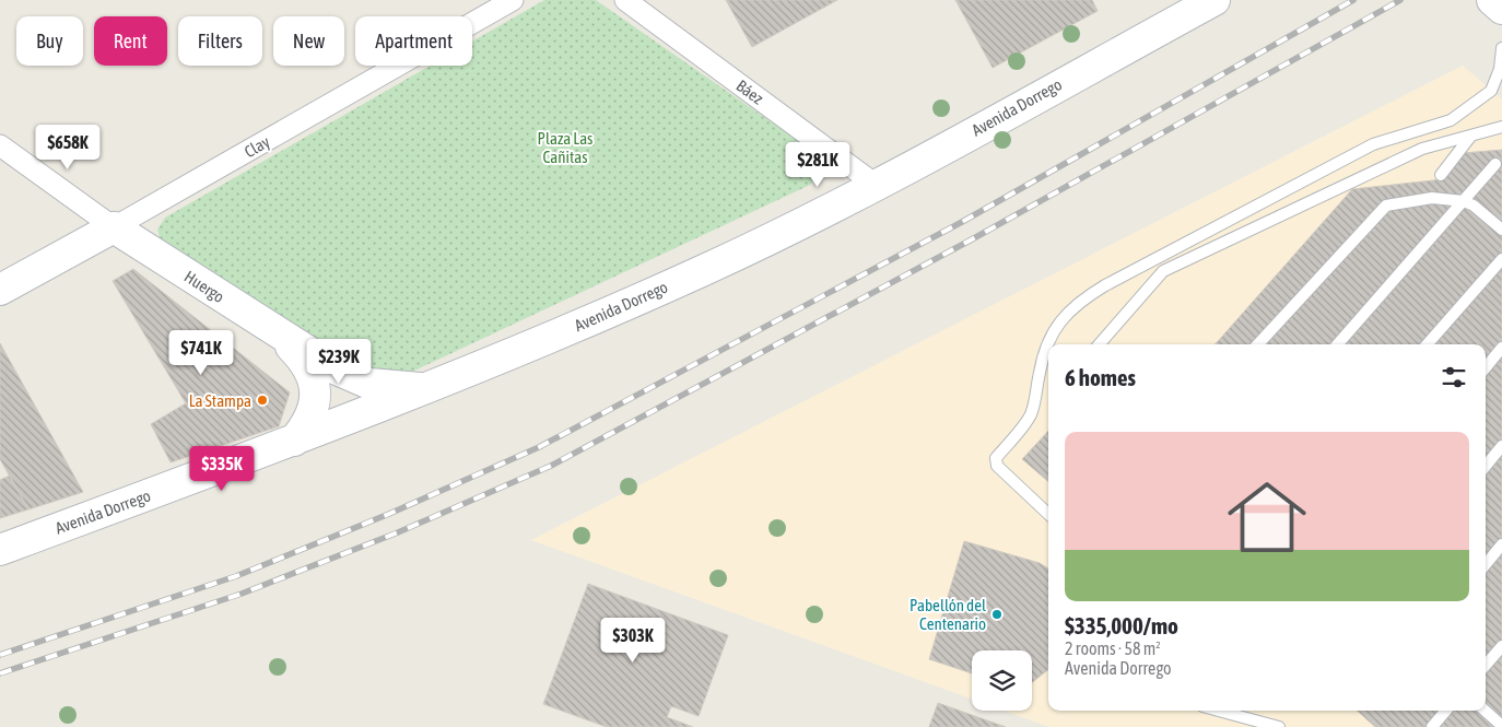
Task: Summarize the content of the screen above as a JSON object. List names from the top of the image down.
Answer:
{
  "streets": {
    "main road": ["Avenida Dorrego", "Clay", "Huergo"],
    "street": ["Báez"]
  },
  "crossings": [
    ["Báez", "Avenida Dorrego"],
    ["Avenida Dorrego", "Huergo"],
    ["Clay", "Huergo"]
  ],
  "parks": ["Plaza Las Cañitas"],
  "places": ["La Stampa", "Pabellón del Centenario"],
  "page": {
    "chip": [
      "Buy",
      "Rent",
      "Filters",
      "New",
      "Apartment"
    ],
    "price": [
      "$658K",
      "$281K",
      "$741K",
      "$239K",
      "$335K",
      "$303K"
    ],
    "heading": "6 homes",
    "list": [
      {
        "name": "$335,000/mo",
        "note": "2 rooms · 58 m² · Avenida Dorrego"
      }
    ]
  }
}
